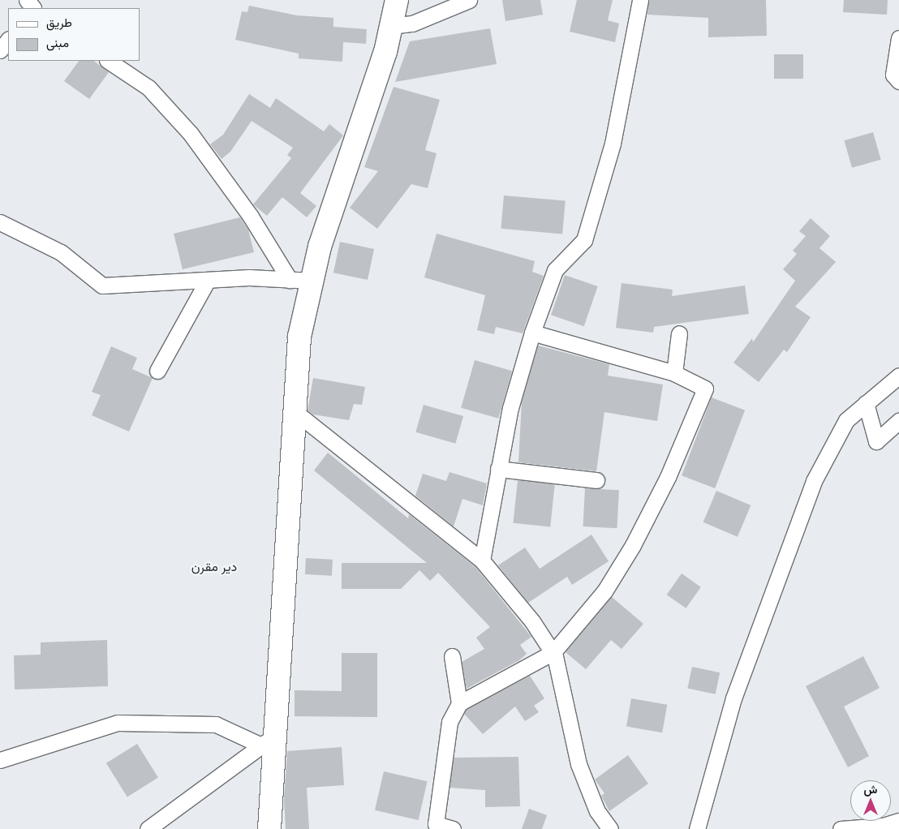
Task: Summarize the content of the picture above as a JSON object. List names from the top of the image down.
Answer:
{
  "districts": ["دير مقرن"],
  "legend": ["طريق", "مبنى"],
  "north": "top"
}
